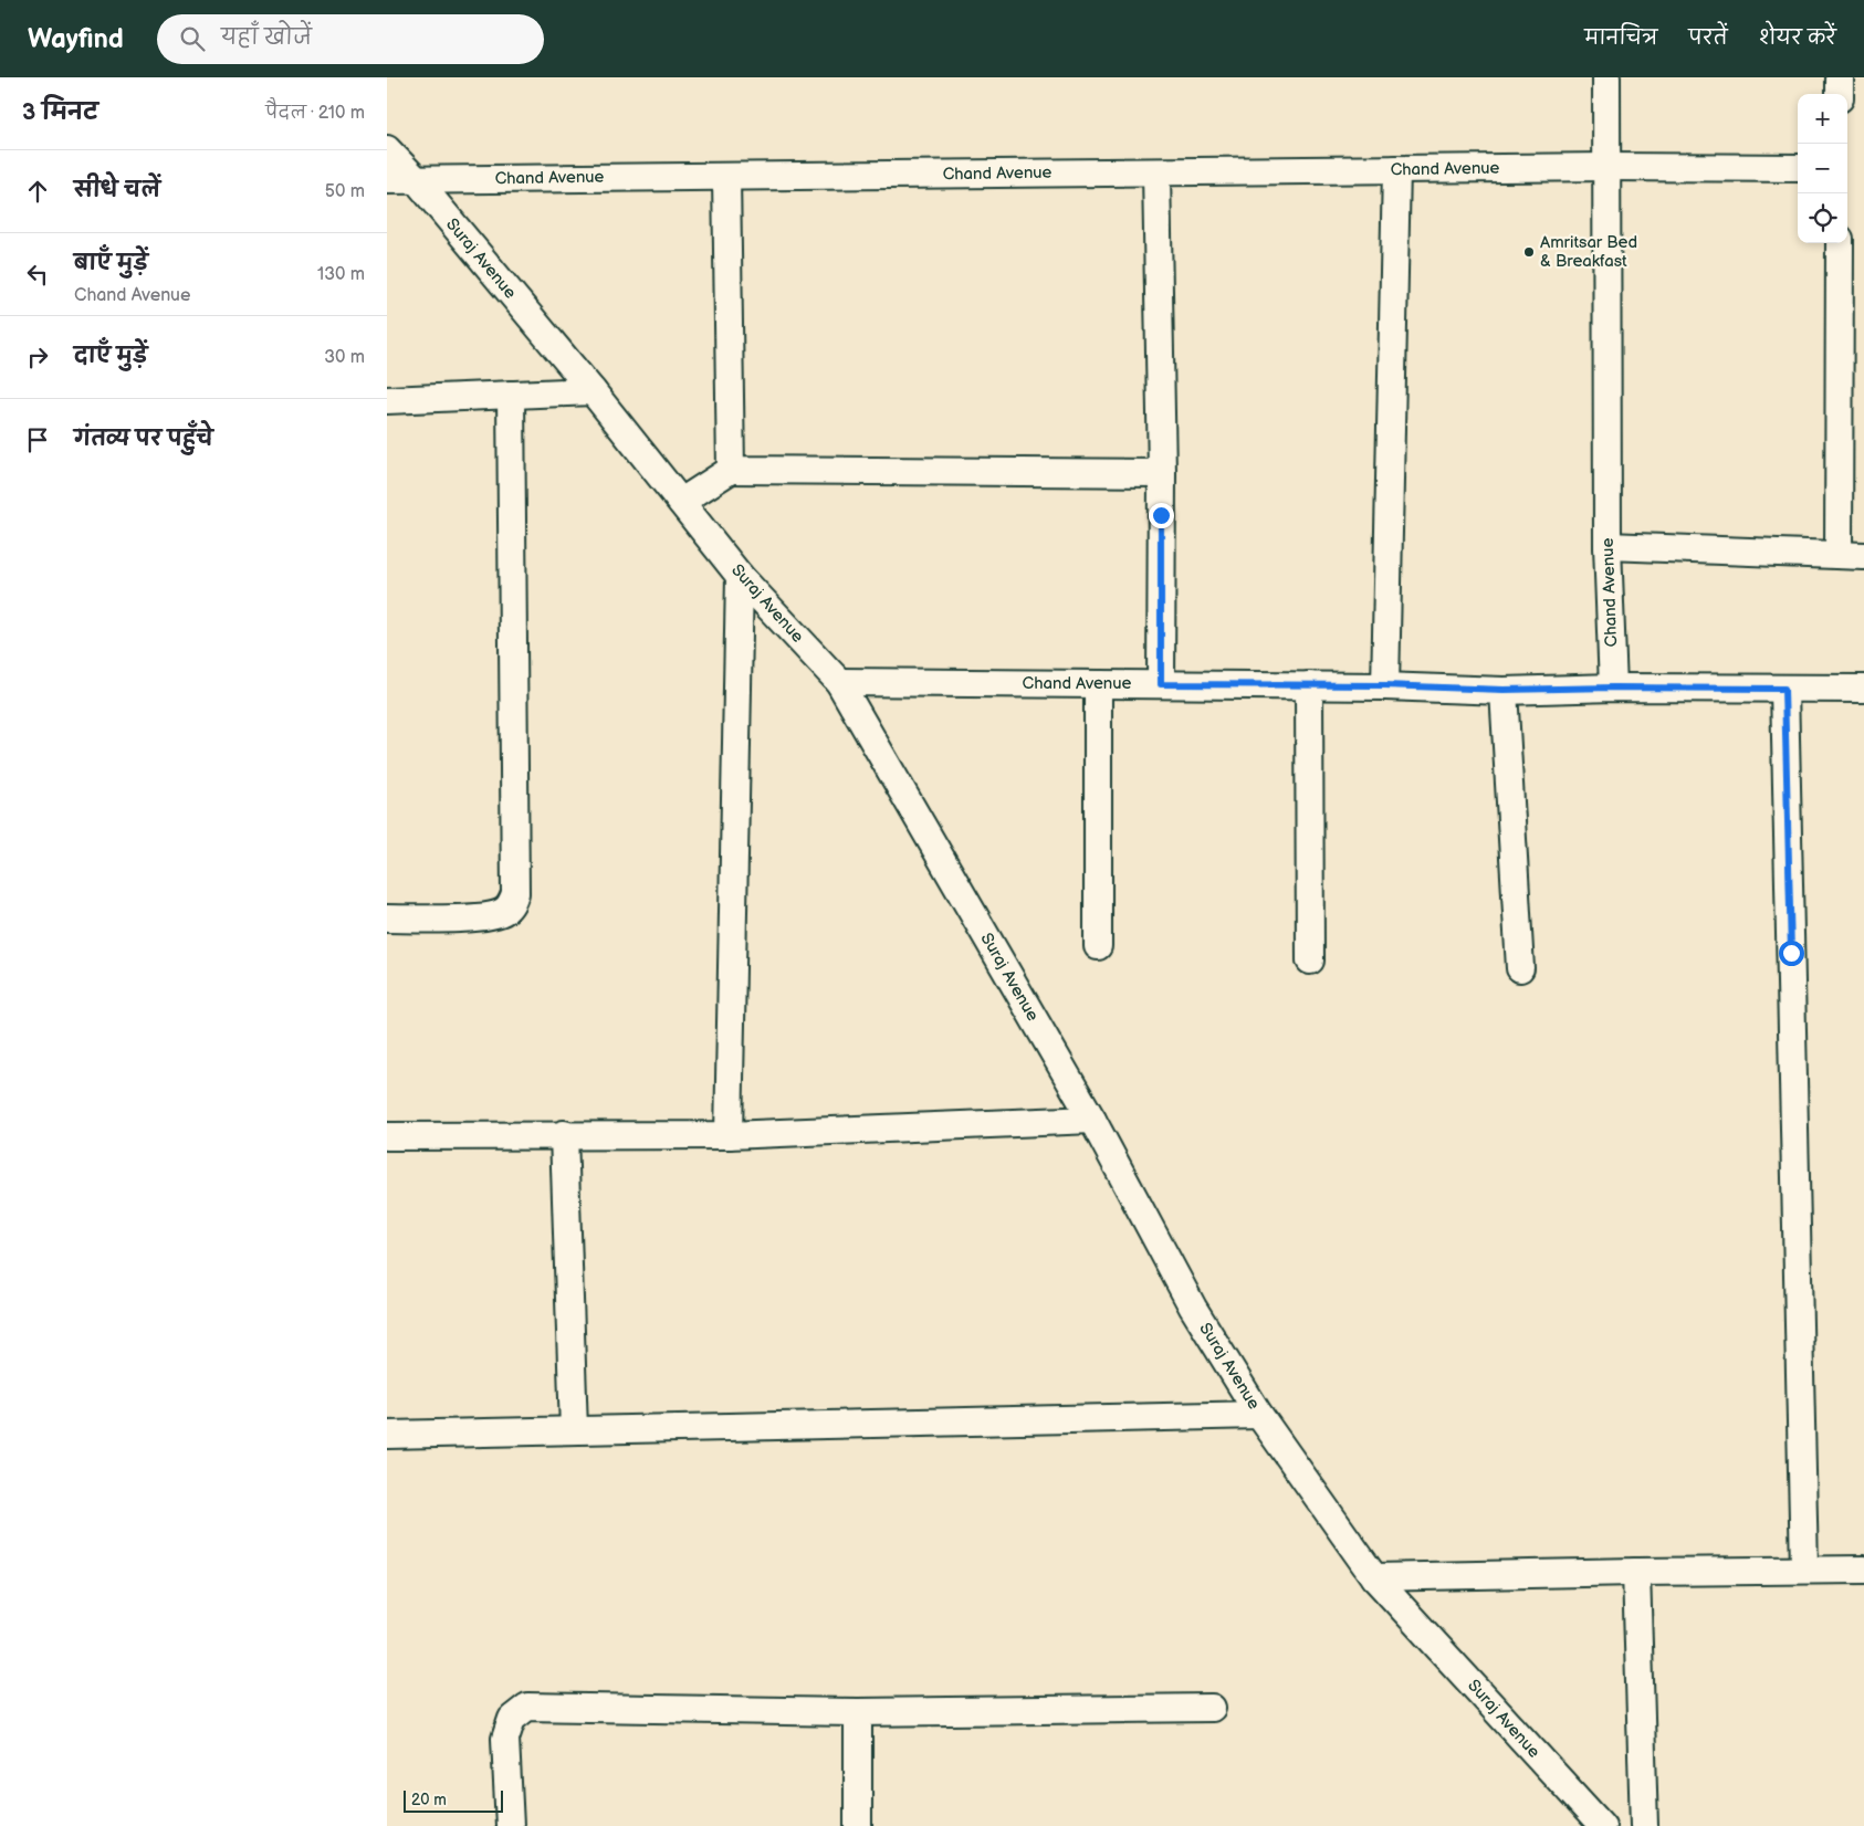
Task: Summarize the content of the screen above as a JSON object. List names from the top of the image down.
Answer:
{
  "streets": {
    "street": ["Chand Avenue", "Suraj Avenue"]
  },
  "crossings": [
    ["Chand Avenue", "Suraj Avenue"]
  ],
  "places": ["Amritsar Bed & Breakfast"],
  "scale_bar": "20 m",
  "page": {
    "header": "Wayfind",
    "search": "यहाँ खोजें",
    "nav": ["मानचित्र", "परतें", "शेयर करें"],
    "heading": ["3 मिनट", "पैदल · 210 m"],
    "map_buttons": ["+", "−"],
    "list": [
      ["सीधे चलें", "50 m"],
      ["बाएँ मुड़ें", "Chand Avenue", "130 m"],
      ["दाएँ मुड़ें", "30 m"],
      "गंतव्य पर पहुँचे"
    ],
    "scale": "20 m"
  }
}
